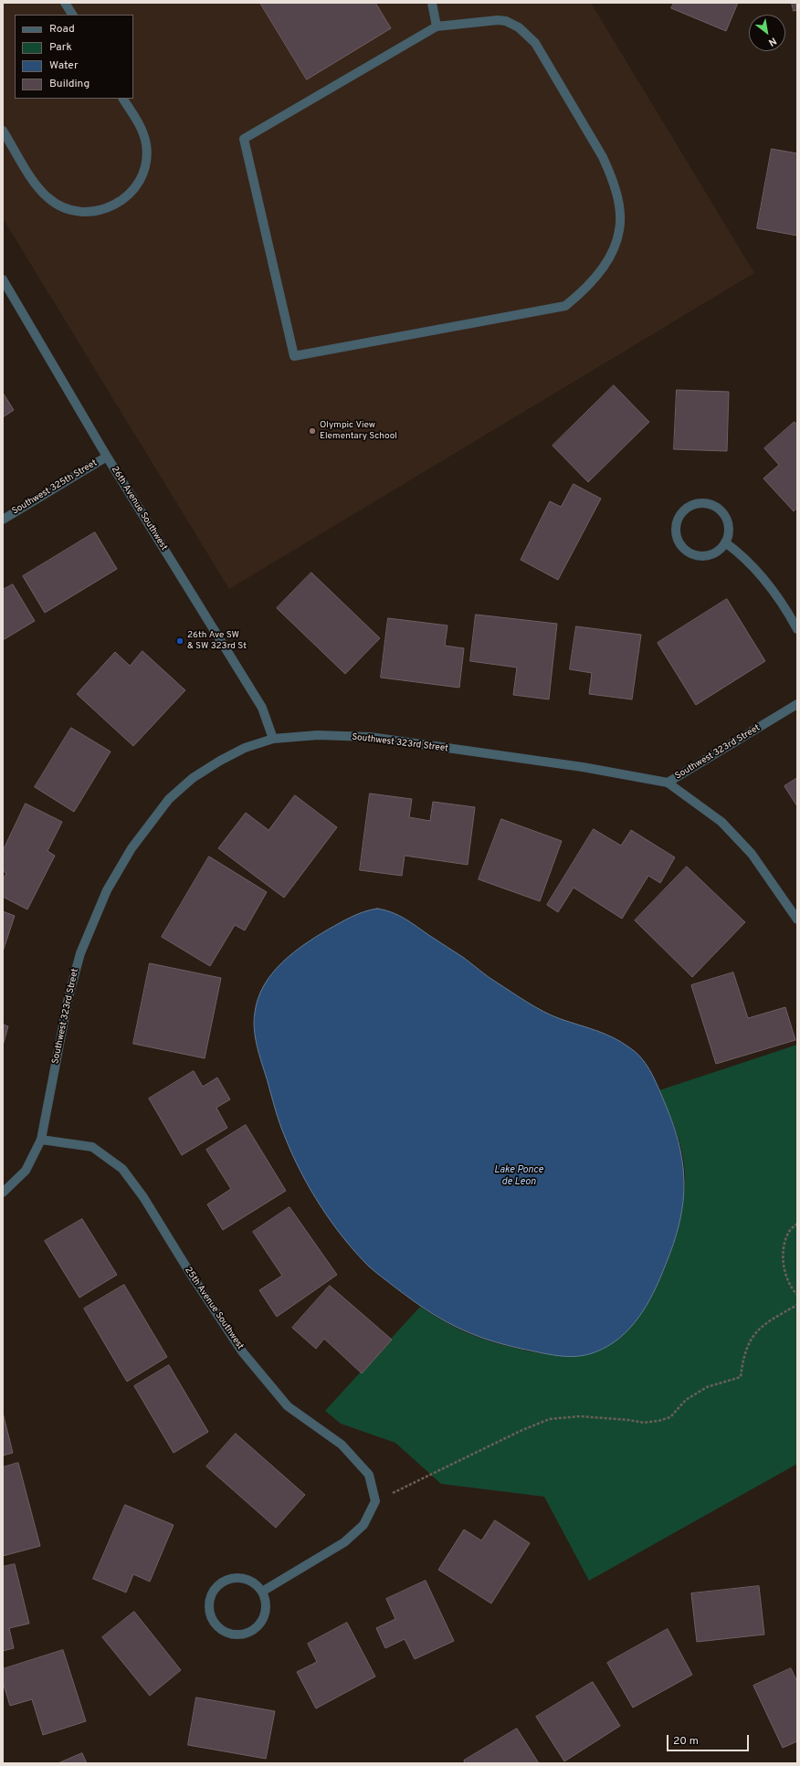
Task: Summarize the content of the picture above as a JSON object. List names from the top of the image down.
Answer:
{
  "streets": {
    "street": [
      "Southwest 325th Street",
      "26th Avenue Southwest",
      "Southwest 323rd Street",
      "25th Avenue Southwest"
    ]
  },
  "crossings": [
    ["Southwest 325th Street", "26th Avenue Southwest"],
    ["26th Avenue Southwest", "Southwest 323rd Street"],
    ["Southwest 323rd Street", "25th Avenue Southwest"]
  ],
  "water": ["Lake Ponce de Leon"],
  "places": ["Olympic View Elementary School", "26th Ave SW & SW 323rd St"],
  "legend": [
    "Road",
    "Park",
    "Water",
    "Building"
  ],
  "scale_bar": "20 m",
  "north": "bottom right"
}
